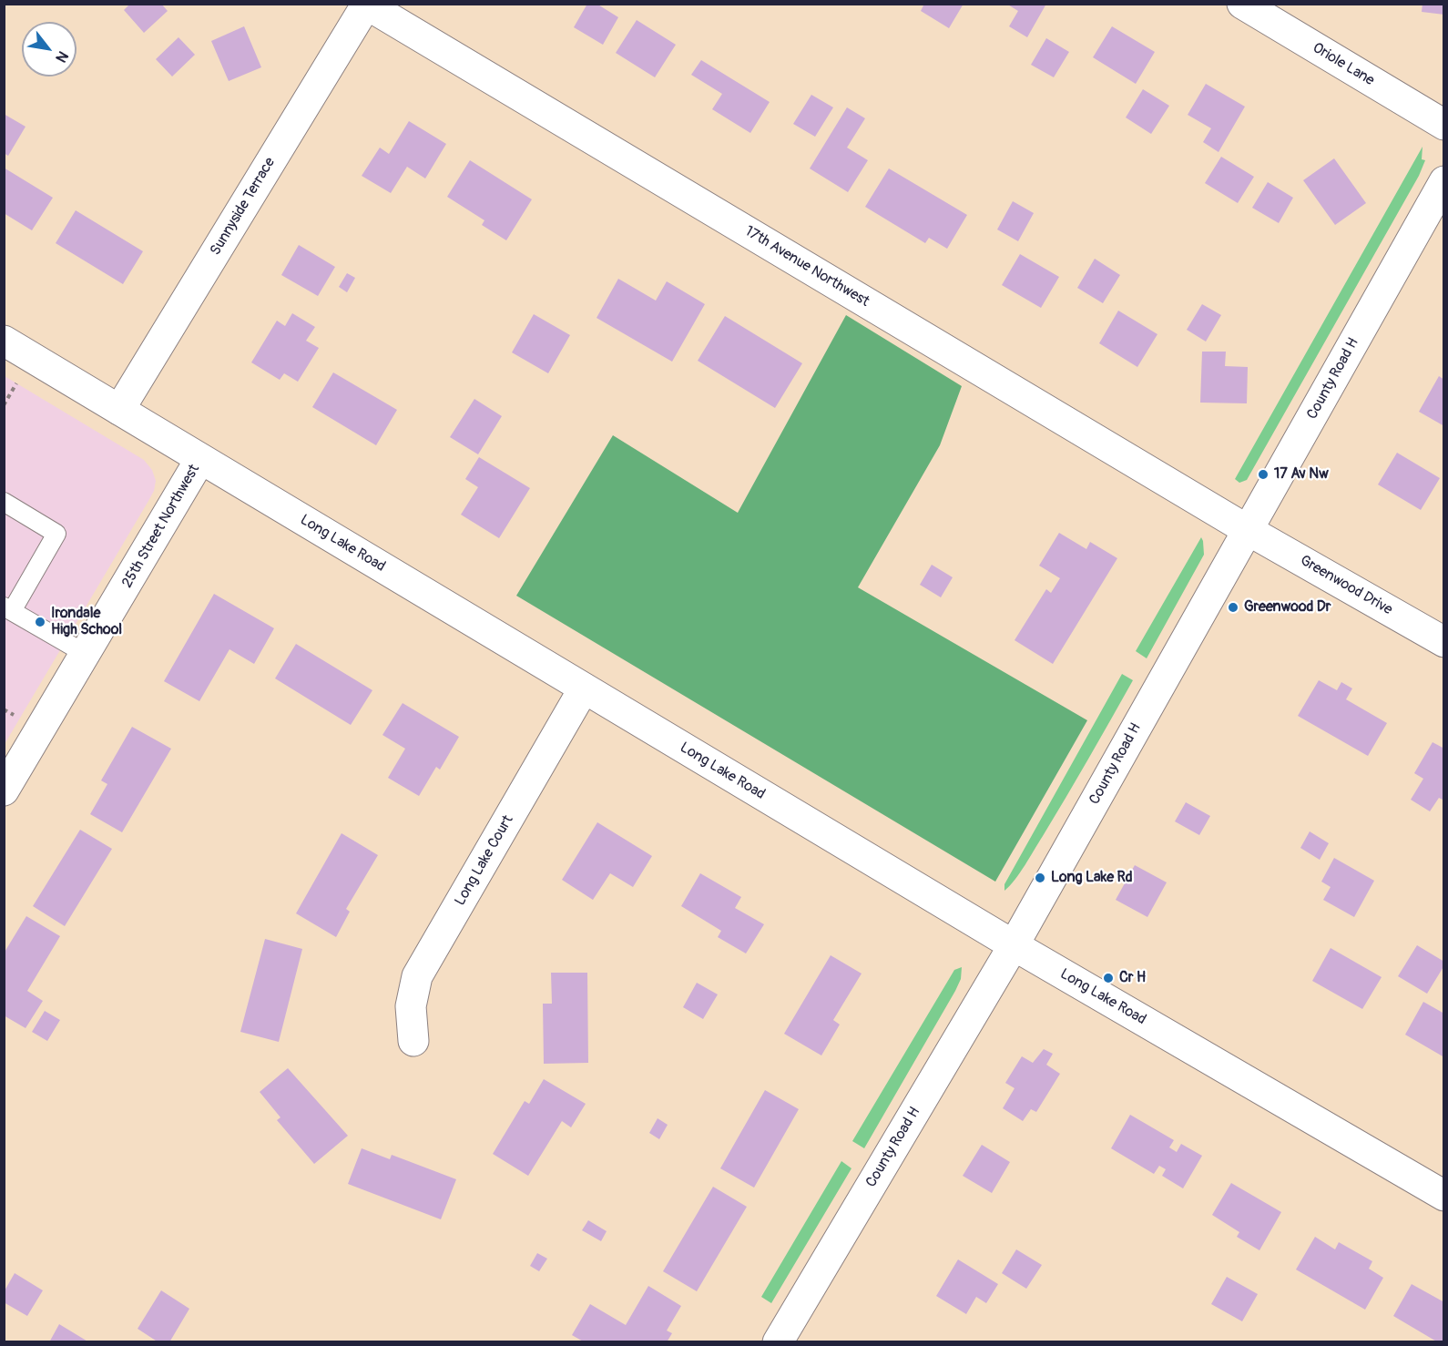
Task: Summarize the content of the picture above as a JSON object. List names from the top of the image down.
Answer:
{
  "streets": {
    "street": [
      "Oriole Lane",
      "Sunnyside Terrace",
      "17th Avenue Northwest",
      "County Road H",
      "25th Street Northwest",
      "Long Lake Road",
      "Greenwood Drive",
      "Long Lake Court"
    ]
  },
  "crossings": [
    ["Sunnyside Terrace", "17th Avenue Northwest"],
    ["Sunnyside Terrace", "Long Lake Road"],
    ["17th Avenue Northwest", "County Road H"],
    ["17th Avenue Northwest", "Greenwood Drive"],
    ["County Road H", "Long Lake Road"],
    ["County Road H", "Greenwood Drive"],
    ["25th Street Northwest", "Long Lake Road"],
    ["Long Lake Road", "Long Lake Court"]
  ],
  "places": [
    "17 Av Nw",
    "Greenwood Dr",
    "Irondale High School",
    "Long Lake Rd",
    "Cr H"
  ],
  "north": "bottom right"
}
